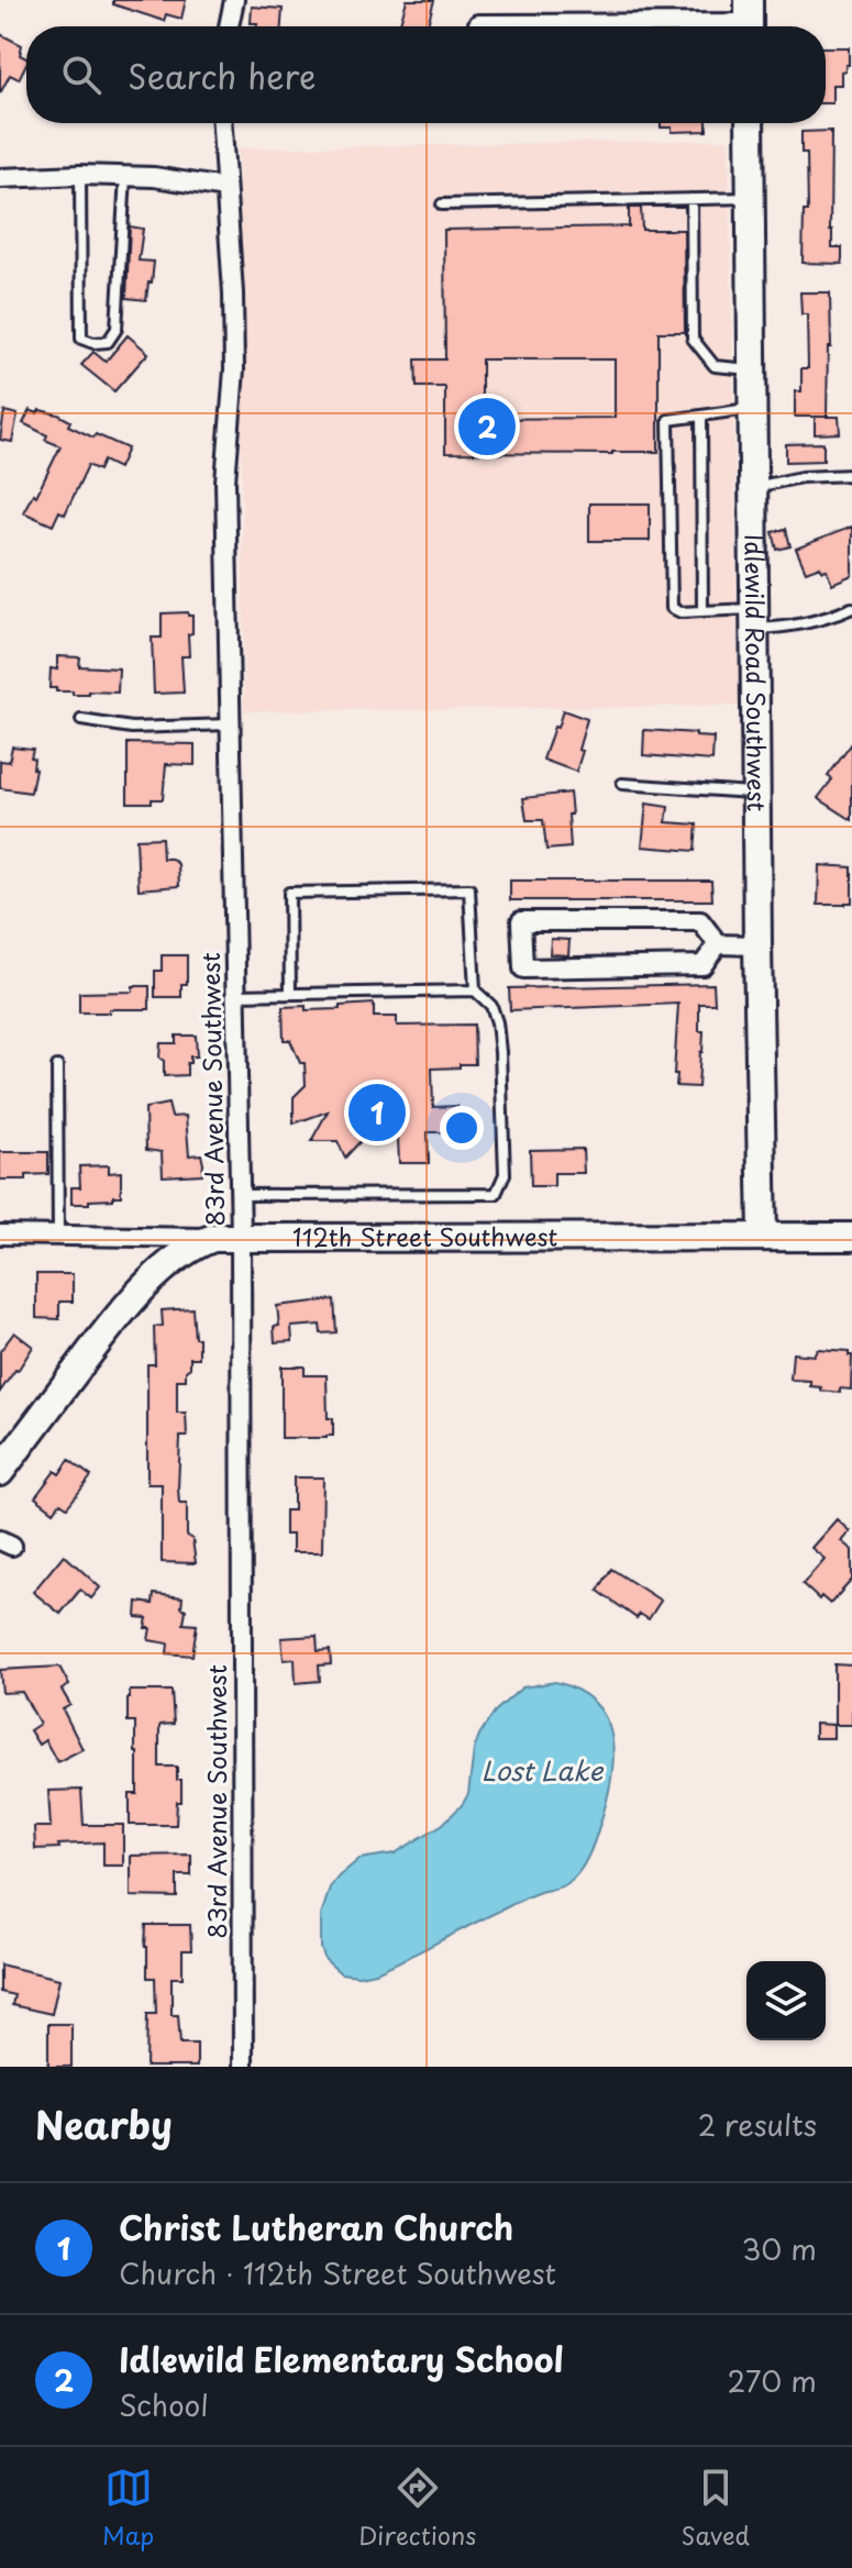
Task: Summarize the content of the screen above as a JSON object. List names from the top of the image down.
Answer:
{
  "streets": {
    "street": ["Idlewild Road Southwest", "83rd Avenue Southwest", "112th Street Southwest"]
  },
  "crossings": [
    ["Idlewild Road Southwest", "112th Street Southwest"],
    ["83rd Avenue Southwest", "112th Street Southwest"]
  ],
  "water": ["Lost Lake"],
  "page": {
    "search": "Search here",
    "pins": ["2", "1"],
    "heading": ["Nearby", "2 results"],
    "list": [
      {
        "mark": "1",
        "name": "Christ Lutheran Church",
        "note": "Church · 112th Street Southwest",
        "value": "30 m"
      },
      {
        "mark": "2",
        "name": "Idlewild Elementary School",
        "note": "School",
        "value": "270 m"
      }
    ],
    "nav": ["Map", "Directions", "Saved"]
  }
}
